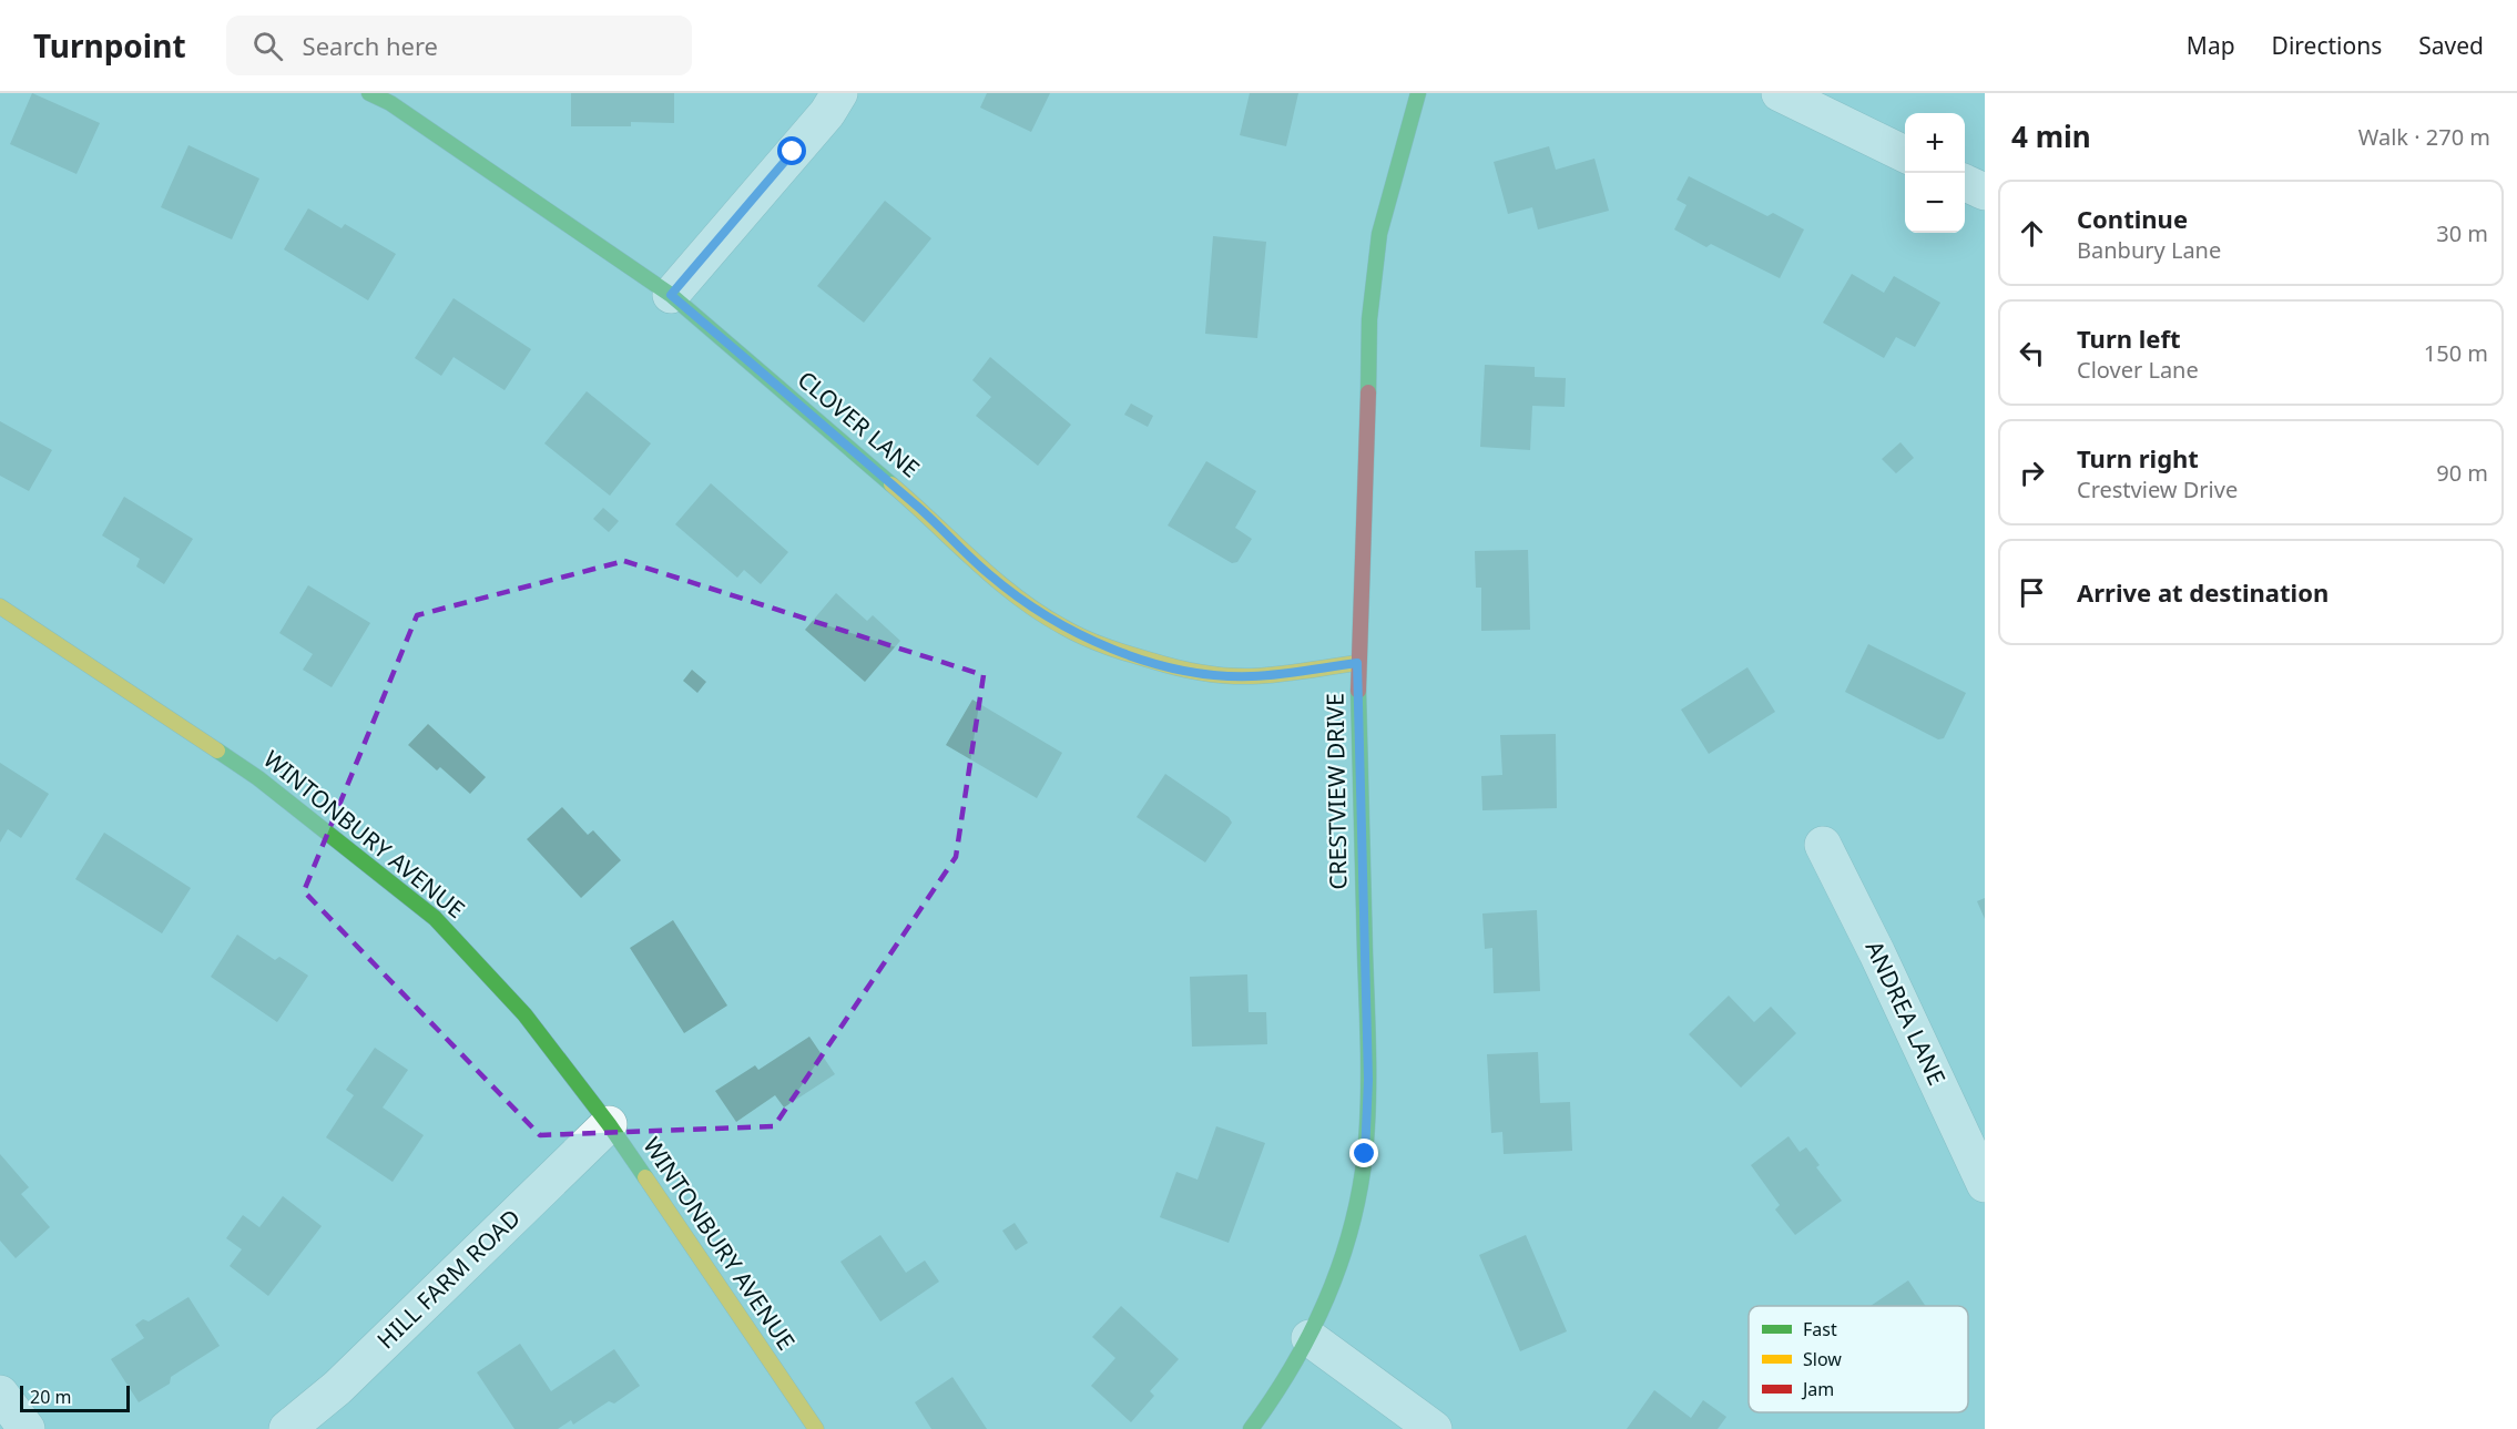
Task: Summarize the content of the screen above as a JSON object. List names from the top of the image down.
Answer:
{
  "streets": {
    "street": [
      "CLOVER LANE",
      "CRESTVIEW DRIVE",
      "WINTONBURY AVENUE",
      "ANDREA LANE",
      "HILL FARM ROAD"
    ]
  },
  "crossings": [
    ["CLOVER LANE", "CRESTVIEW DRIVE"],
    ["WINTONBURY AVENUE", "HILL FARM ROAD"]
  ],
  "legend": ["Fast", "Slow", "Jam"],
  "scale_bar": "20 m",
  "page": {
    "header": "Turnpoint",
    "search": "Search here",
    "nav": ["Map", "Directions", "Saved"],
    "heading": ["4 min", "Walk · 270 m"],
    "map_buttons": ["+", "−"],
    "list": [
      ["Continue", "Banbury Lane", "30 m"],
      ["Turn left", "Clover Lane", "150 m"],
      ["Turn right", "Crestview Drive", "90 m"],
      "Arrive at destination"
    ],
    "scale": "20 m"
  }
}
